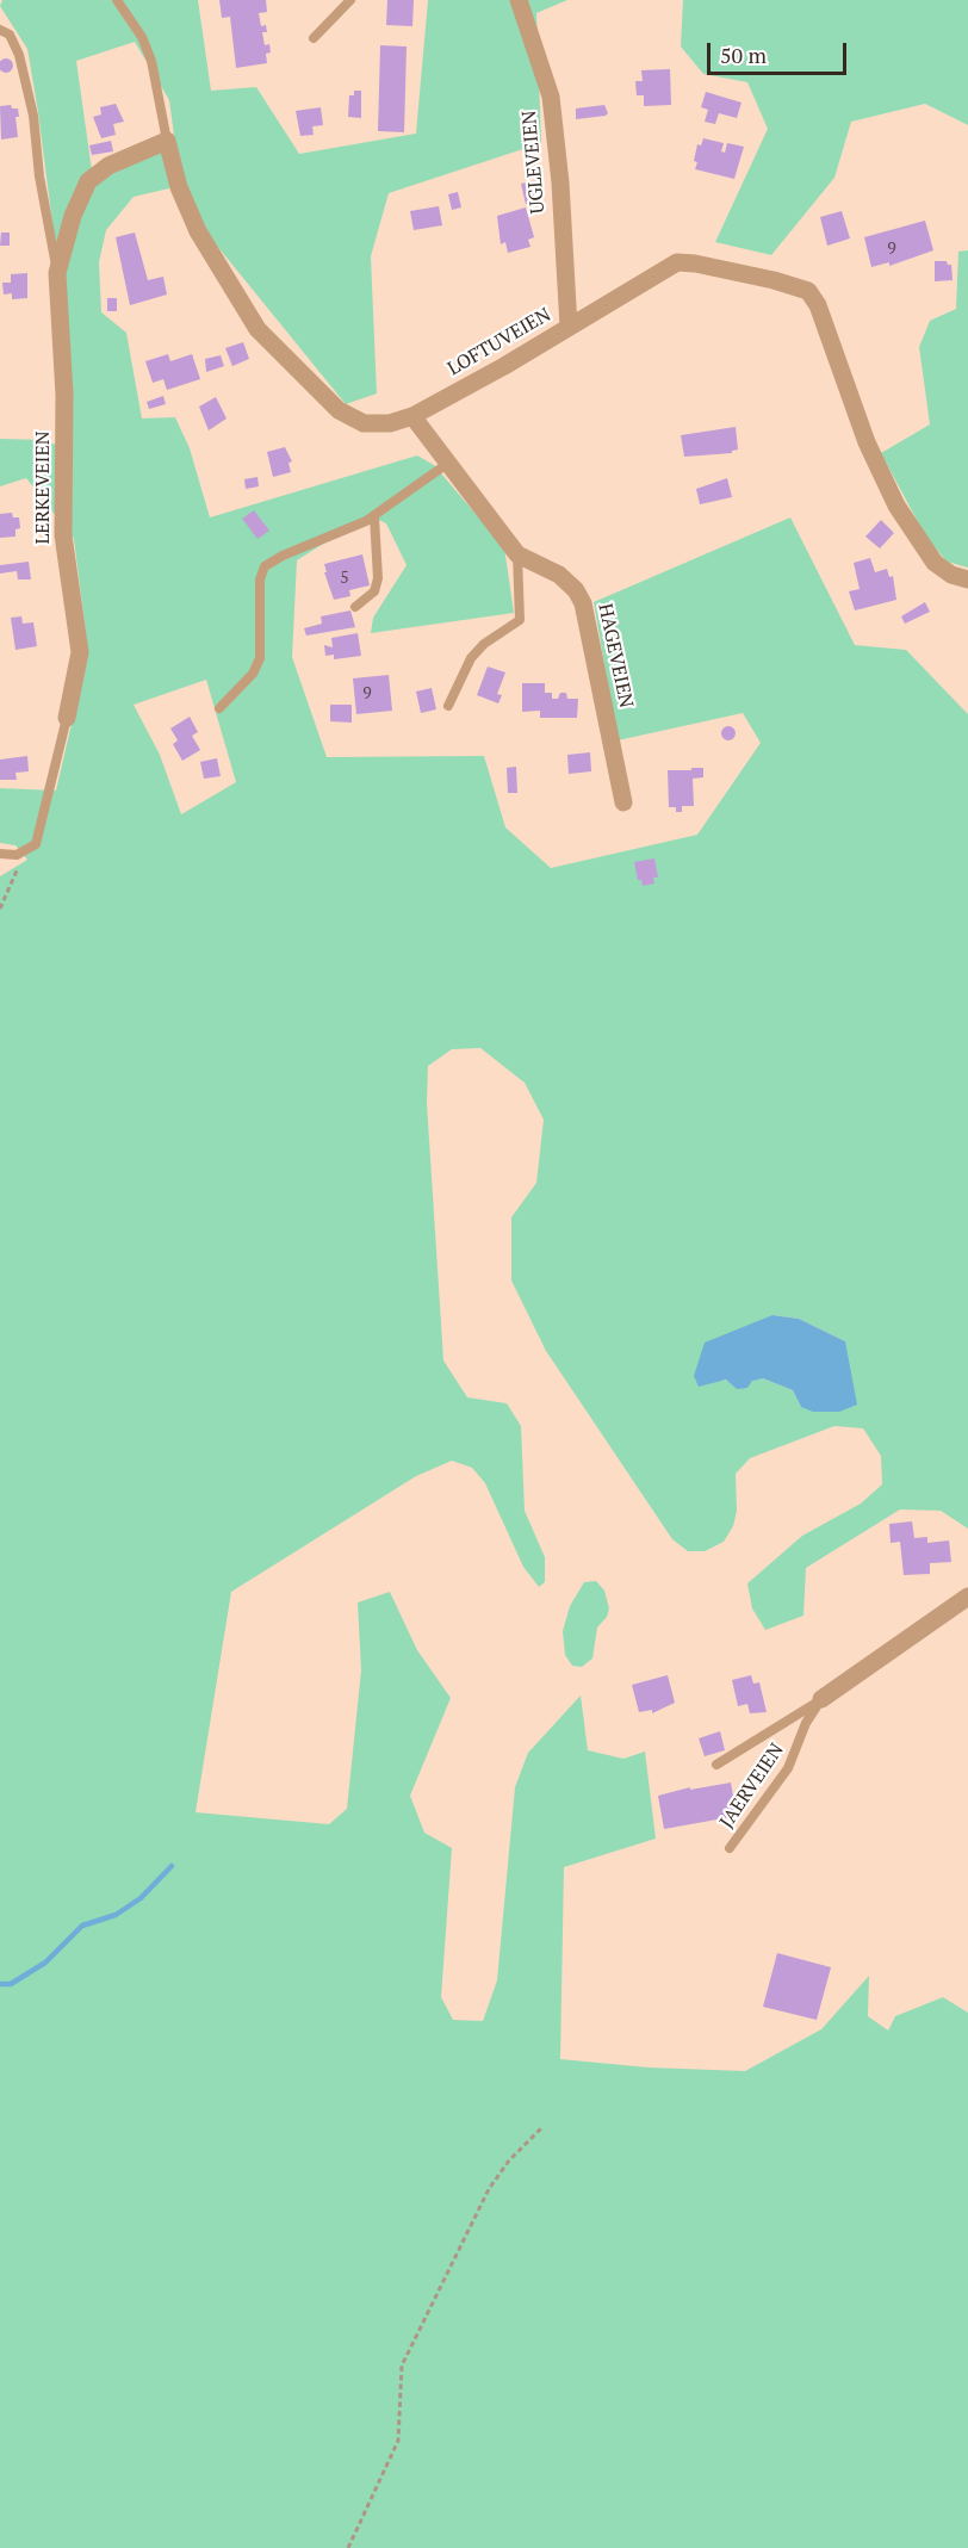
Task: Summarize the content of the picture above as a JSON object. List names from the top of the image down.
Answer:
{
  "streets": {
    "street": [
      "UGLEVEIEN",
      "LOFTUVEIEN",
      "LERKEVEIEN",
      "HAGEVEIEN"
    ],
    "lane": ["JAERVEIEN"]
  },
  "crossings": [
    ["UGLEVEIEN", "LOFTUVEIEN"],
    ["LOFTUVEIEN", "LERKEVEIEN"],
    ["LOFTUVEIEN", "HAGEVEIEN"]
  ],
  "house_numbers": ["9", "5", "9"],
  "scale_bar": "50 m"
}
